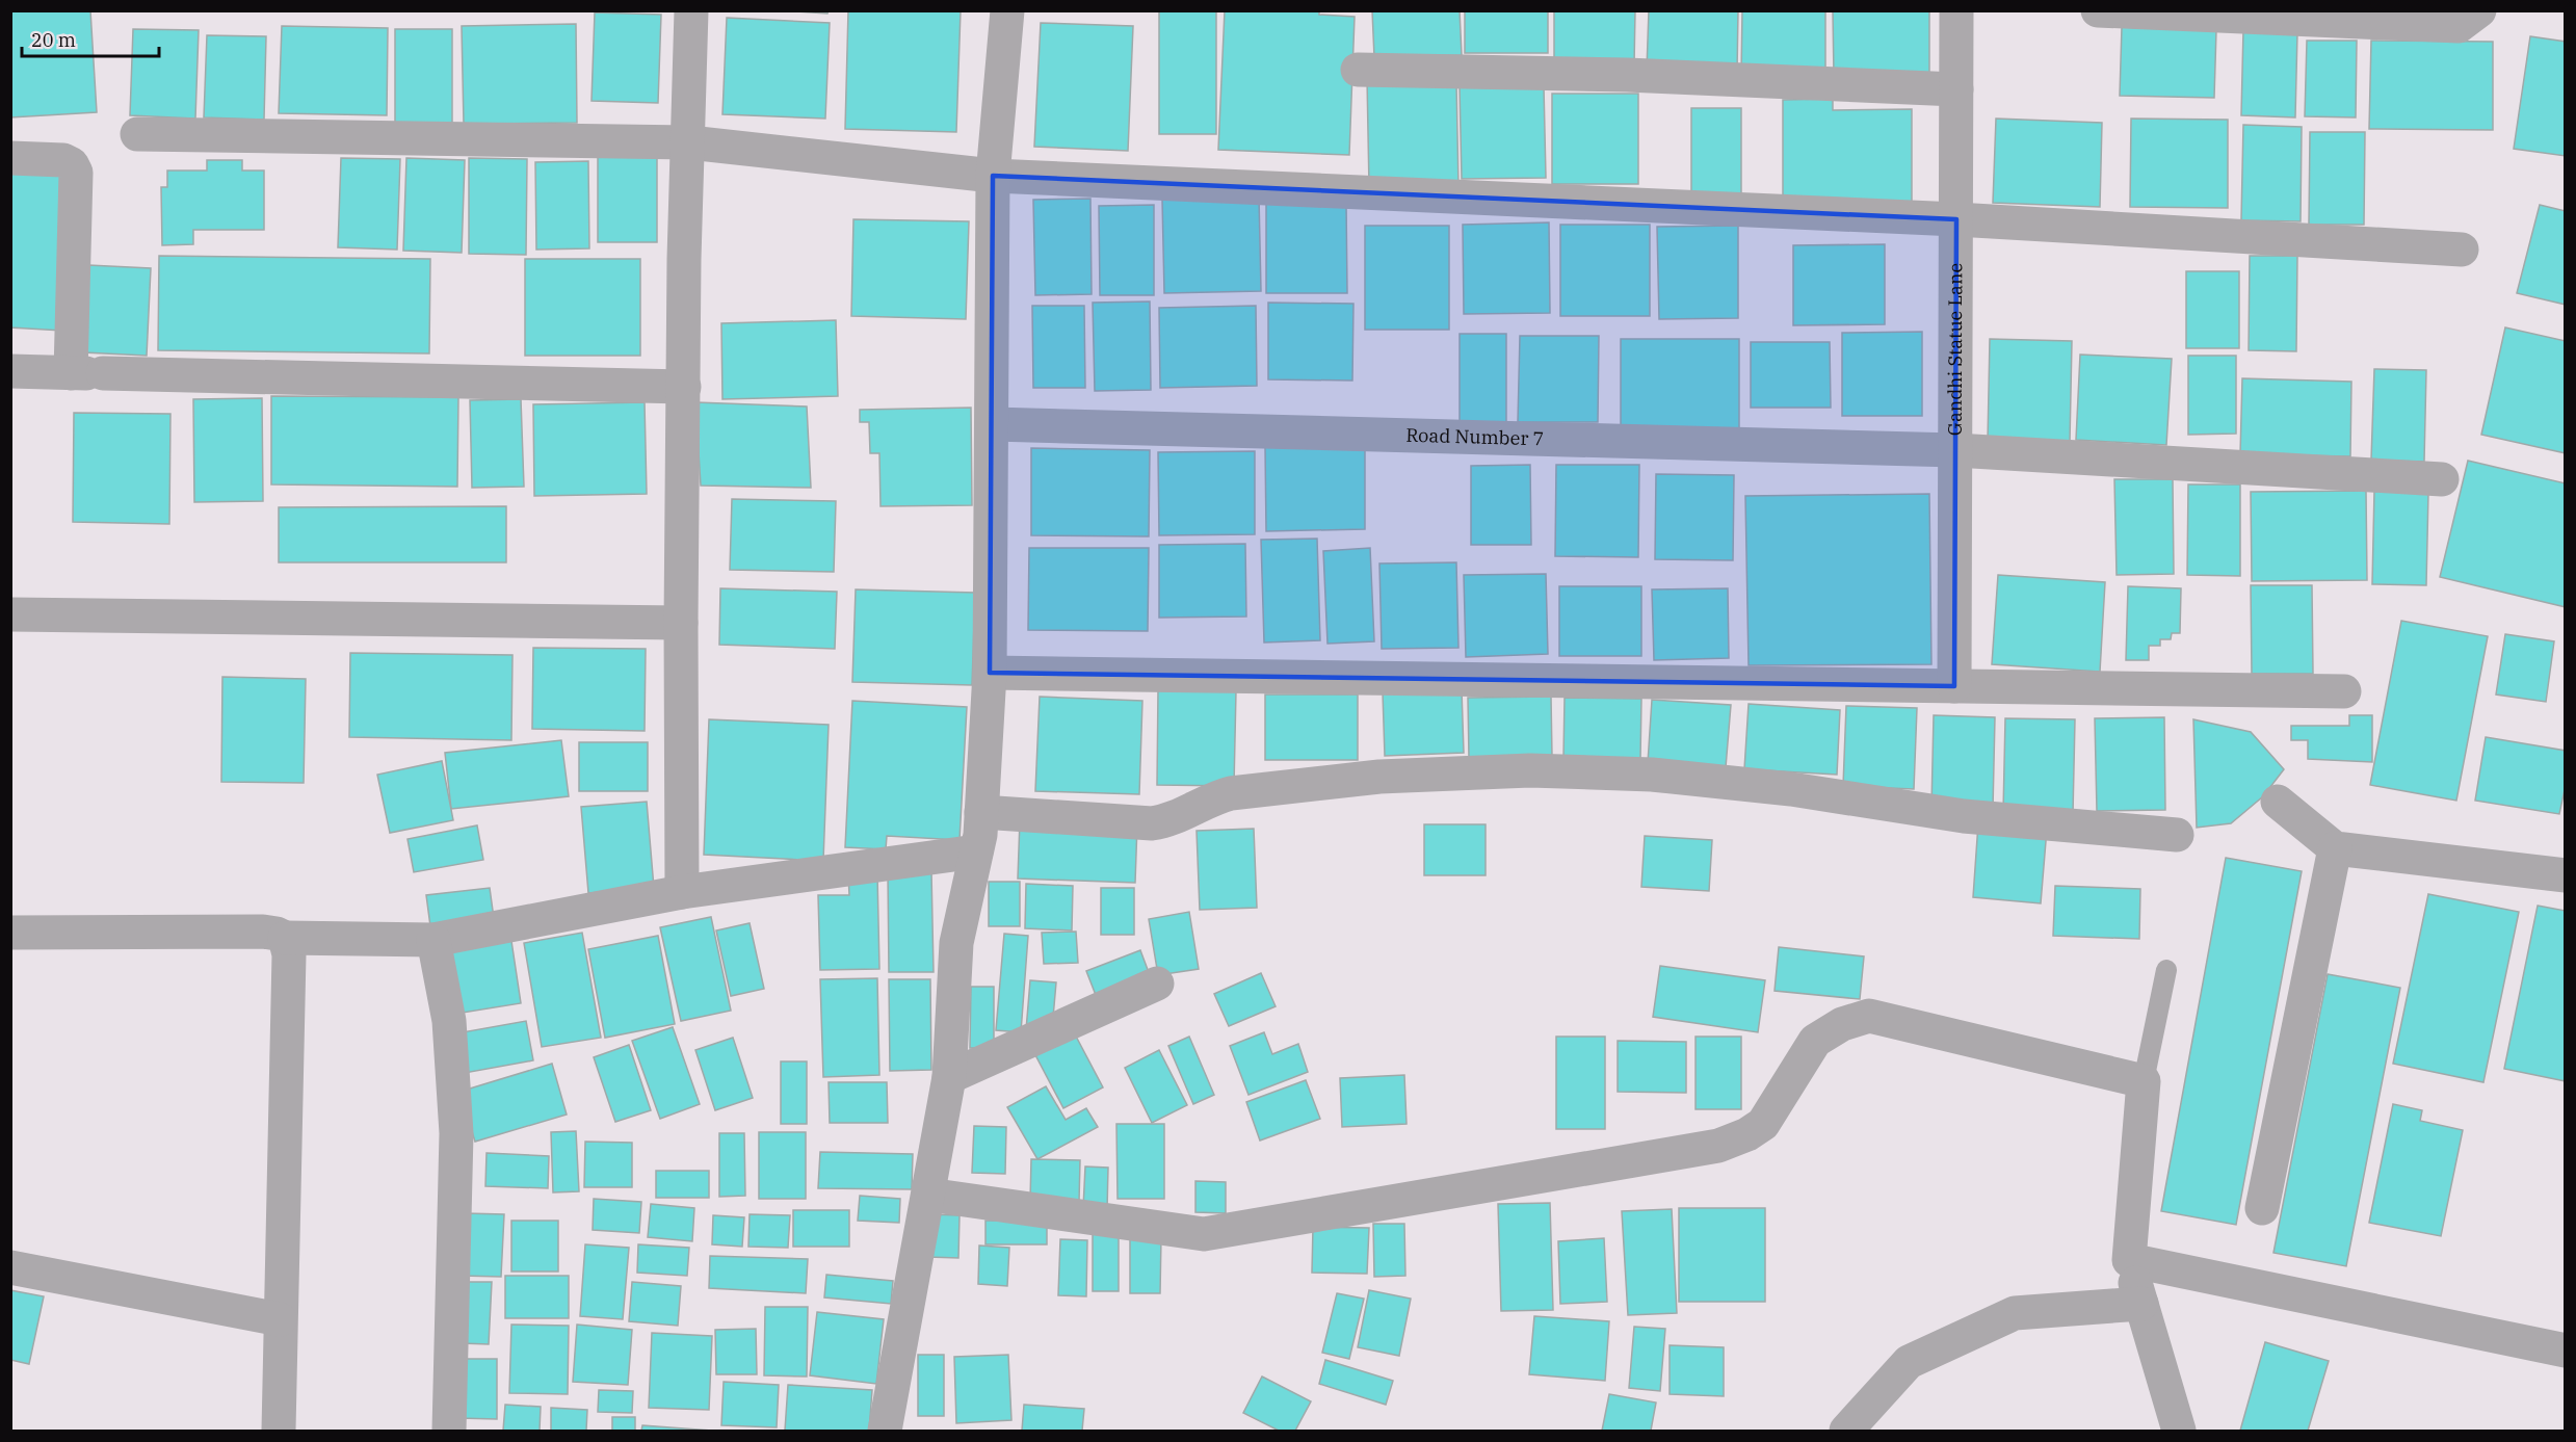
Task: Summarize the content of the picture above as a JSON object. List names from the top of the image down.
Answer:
{
  "streets": {
    "street": ["Gandhi Statue Lane", "Road Number 7"]
  },
  "crossings": [
    ["Gandhi Statue Lane", "Road Number 7"]
  ],
  "scale_bar": "20 m"
}
